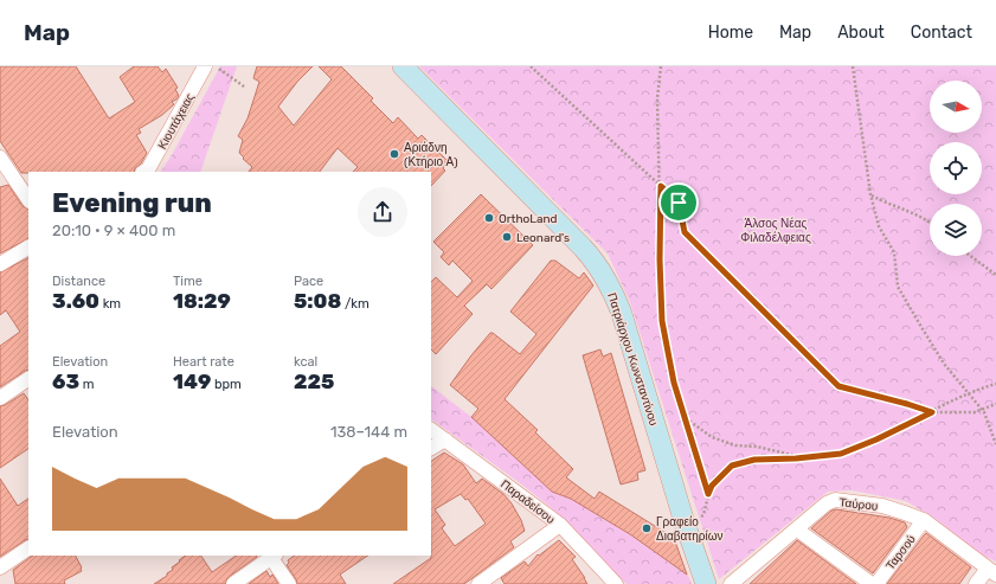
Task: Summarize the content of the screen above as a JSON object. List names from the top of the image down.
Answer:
{
  "streets": {
    "main road": ["Πατριάρχου Κωνσταντίνου"],
    "street": [
      "Κιουτάχειας",
      "Παραδείσου",
      "Ταύρου",
      "Ταρσού"
    ]
  },
  "crossings": [
    ["Ταύρου", "Ταρσού"]
  ],
  "parks": ["Άλσος Νέας Φιλαδέλφειας"],
  "places": [
    "Αριάδνη (Κτήριο Α)",
    "OrthoLand",
    "Leonard's",
    "Γραφείο Διαβατηρίων"
  ],
  "north": "right",
  "page": {
    "header": "Map",
    "nav": [
      "Home",
      "Map",
      "About",
      "Contact"
    ],
    "heading": ["Evening run", "20:10 · 9 × 400 m"],
    "stats": [
      ["Distance", "3.60 km"],
      ["Time", "18:29"],
      ["Pace", "5:08 /km"],
      ["Elevation", "63 m"],
      ["Heart rate", "149 bpm"],
      ["kcal", "225"]
    ],
    "chart": ["Elevation", "138–144 m"]
  }
}
